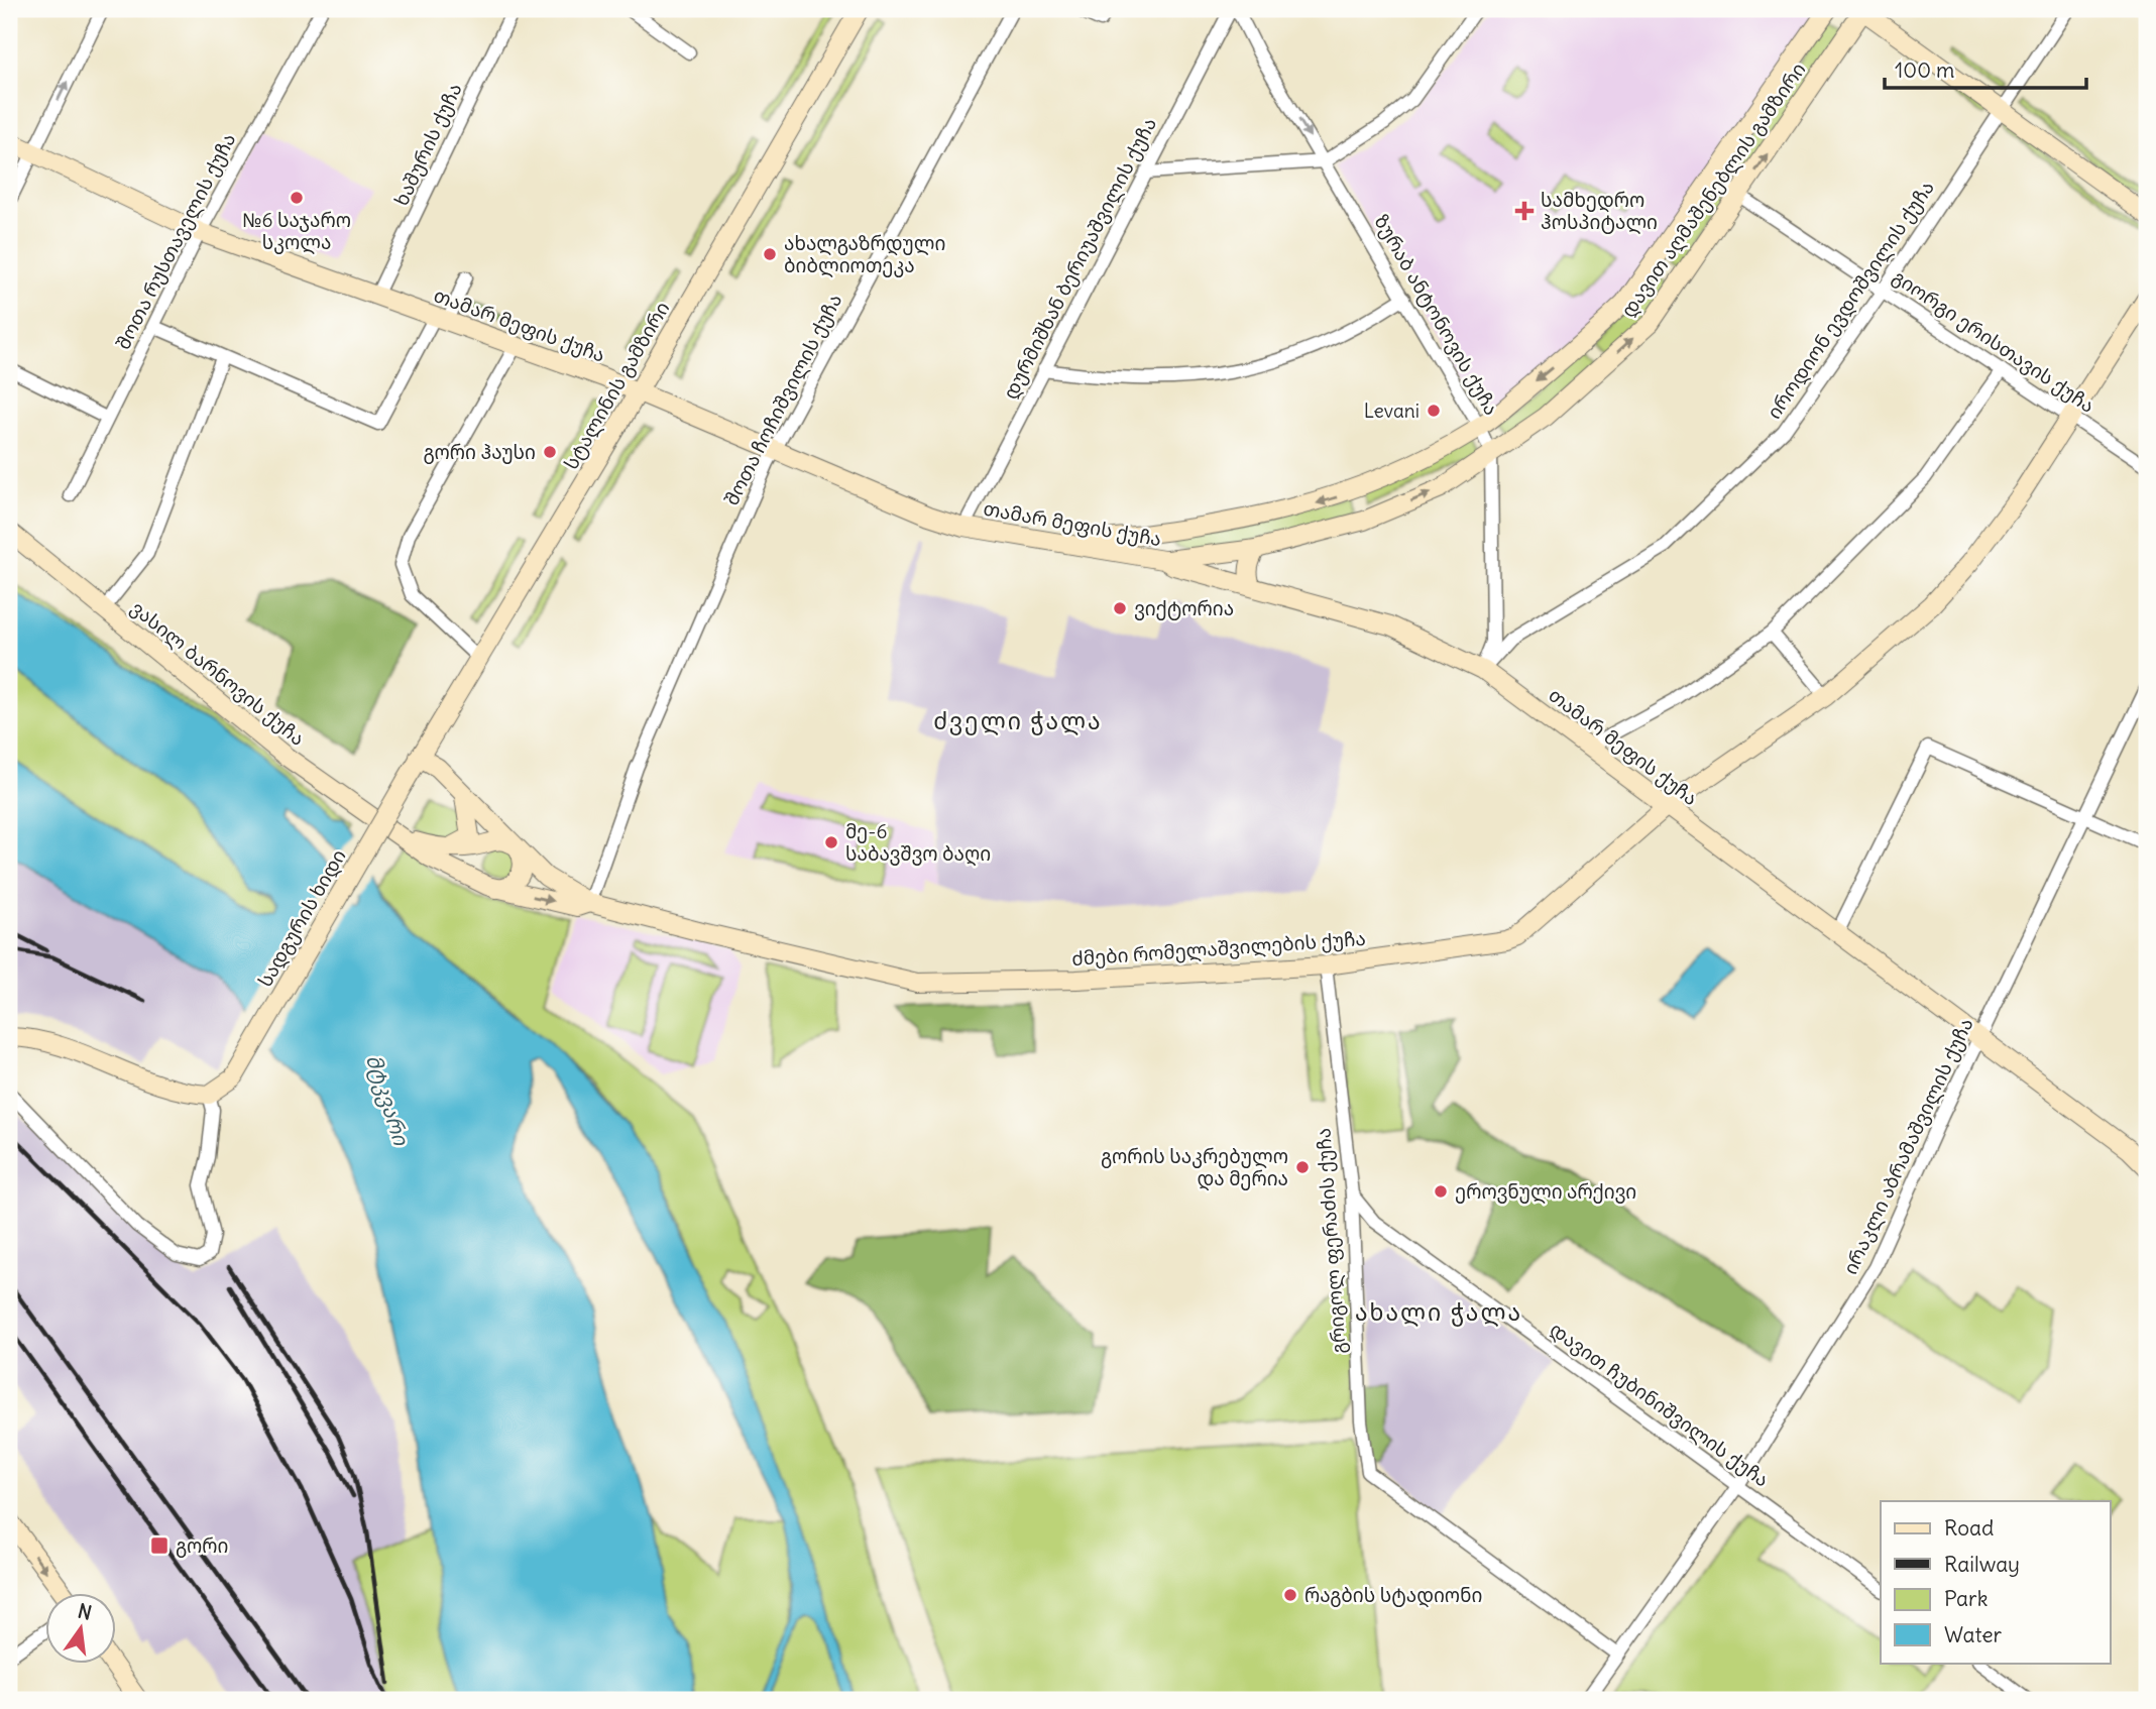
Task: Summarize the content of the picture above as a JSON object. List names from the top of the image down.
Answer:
{
  "streets": {
    "street": [
      "ხაშურის ქუჩა",
      "დავით აღმაშენებლის გამზირი",
      "შოთა რუსთაველის ქუჩა",
      "დურმიშხან ბერიუაშვილის ქუჩა",
      "იროდიონ ევდოშვილის ქუჩა",
      "ზურაბ ანტონოვის ქუჩა",
      "თამარ მეფის ქუჩა",
      "გიორგი ერისთავის ქუჩა",
      "სტალინის გამზირი",
      "შოთა ჩოჩიშვილის ქუჩა",
      "ვასილ ბარნოვის ქუჩა",
      "სადგურის ხიდი",
      "ძმები რომელაშვილების ქუჩა",
      "ირაკლი აბრამაშვილის ქუჩა",
      "გრიგოლ ფერაძის ქუჩა",
      "დავით ჩუბინიშვილის ქუჩა"
    ]
  },
  "crossings": [
    ["ხაშურის ქუჩა", "თამარ მეფის ქუჩა"],
    ["დავით აღმაშენებლის გამზირი", "ზურაბ ანტონოვის ქუჩა"],
    ["დავით აღმაშენებლის გამზირი", "თამარ მეფის ქუჩა"],
    ["დავით აღმაშენებლის გამზირი", "გიორგი ერისთავის ქუჩა"],
    ["შოთა რუსთაველის ქუჩა", "თამარ მეფის ქუჩა"],
    ["დურმიშხან ბერიუაშვილის ქუჩა", "თამარ მეფის ქუჩა"],
    ["იროდიონ ევდოშვილის ქუჩა", "ზურაბ ანტონოვის ქუჩა"],
    ["იროდიონ ევდოშვილის ქუჩა", "თამარ მეფის ქუჩა"],
    ["იროდიონ ევდოშვილის ქუჩა", "გიორგი ერისთავის ქუჩა"],
    ["ზურაბ ანტონოვის ქუჩა", "თამარ მეფის ქუჩა"],
    ["თამარ მეფის ქუჩა", "სტალინის გამზირი"],
    ["თამარ მეფის ქუჩა", "შოთა ჩოჩიშვილის ქუჩა"],
    ["თამარ მეფის ქუჩა", "ძმები რომელაშვილების ქუჩა"],
    ["თამარ მეფის ქუჩა", "ირაკლი აბრამაშვილის ქუჩა"],
    ["გიორგი ერისთავის ქუჩა", "ძმები რომელაშვილების ქუჩა"],
    ["სტალინის გამზირი", "სადგურის ხიდი"],
    ["სტალინის გამზირი", "ძმები რომელაშვილების ქუჩა"],
    ["შოთა ჩოჩიშვილის ქუჩა", "ვასილ ბარნოვის ქუჩა"],
    ["შოთა ჩოჩიშვილის ქუჩა", "ძმები რომელაშვილების ქუჩა"],
    ["ვასილ ბარნოვის ქუჩა", "ძმები რომელაშვილების ქუჩა"],
    ["ძმები რომელაშვილების ქუჩა", "გრიგოლ ფერაძის ქუჩა"],
    ["ირაკლი აბრამაშვილის ქუჩა", "გრიგოლ ფერაძის ქუჩა"],
    ["ირაკლი აბრამაშვილის ქუჩა", "დავით ჩუბინიშვილის ქუჩა"],
    ["გრიგოლ ფერაძის ქუჩა", "დავით ჩუბინიშვილის ქუჩა"]
  ],
  "districts": ["ძველი ჭალა", "ახალი ჭალა"],
  "water": ["მტკვარი"],
  "places": {
    "other": [
      "№6 საჯარო სკოლა",
      "ახალგაზრდული ბიბლიოთეკა",
      "Levani",
      "გორი ჰაუსი",
      "ვიქტორია",
      "მე-6 საბავშვო ბაღი",
      "გორის საკრებულო და მერია",
      "ეროვნული არქივი",
      "რაგბის სტადიონი"
    ],
    "health": ["სამხედრო ჰოსპიტალი"],
    "transit": ["გორი"]
  },
  "legend": [
    "Road",
    "Railway",
    "Park",
    "Water"
  ],
  "scale_bar": "100 m",
  "north": "top"
}
